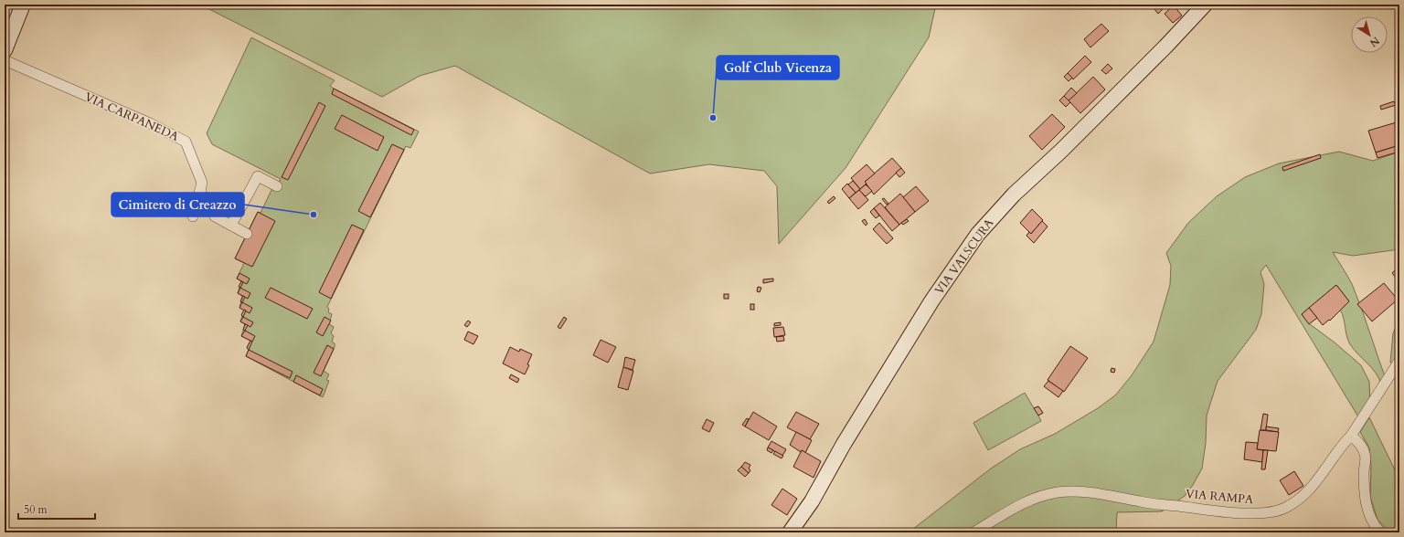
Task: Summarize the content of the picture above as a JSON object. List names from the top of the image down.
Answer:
{
  "streets": {
    "street": ["VIA CARPANEDA", "VIA VALSCURA", "VIA RAMPA"]
  },
  "places": ["Golf Club Vicenza", "Cimitero di Creazzo"],
  "scale_bar": "50 m",
  "north": "bottom right"
}
